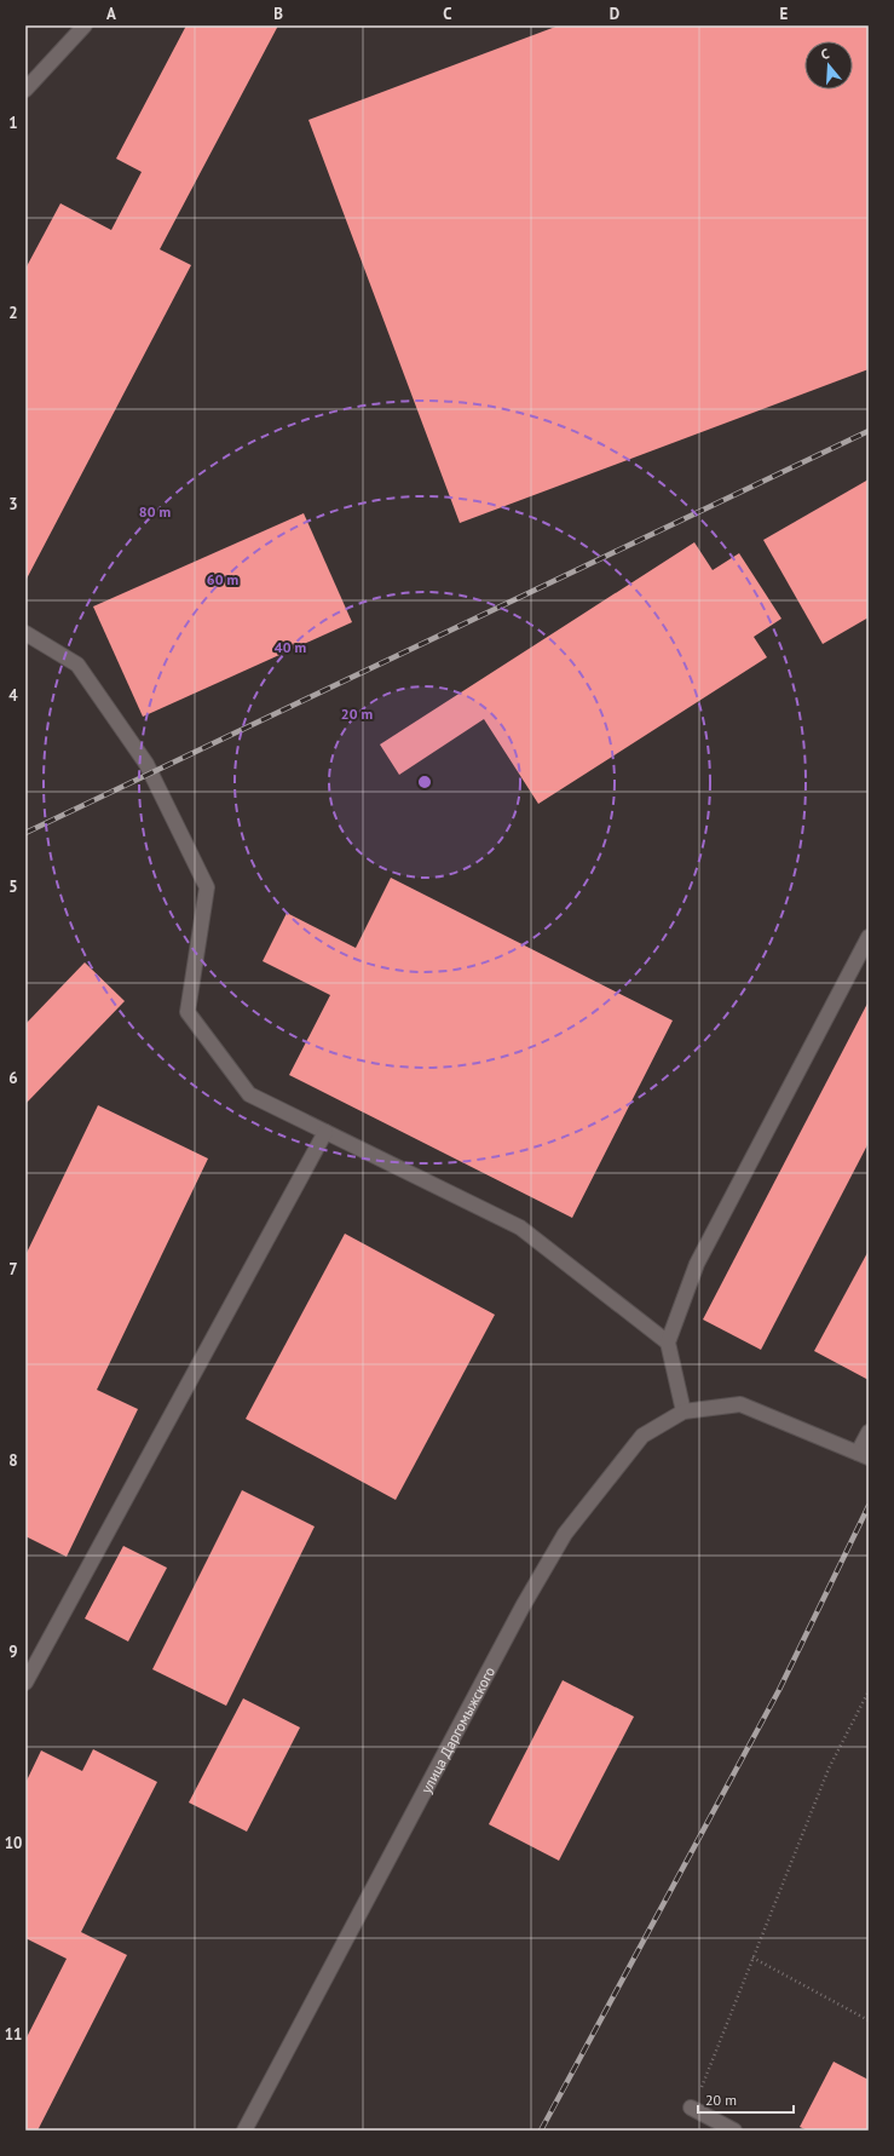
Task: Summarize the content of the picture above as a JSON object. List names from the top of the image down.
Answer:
{
  "streets": {
    "street": ["улица Даргомыжского"]
  },
  "scale_bar": "20 m",
  "north": "top",
  "grid": {
    "columns": [
      "A",
      "B",
      "C",
      "D",
      "E"
    ],
    "rows": [
      "1",
      "2",
      "3",
      "4",
      "5",
      "6",
      "7",
      "8",
      "9",
      "10",
      "11"
    ]
  },
  "rings": [
    "80 m",
    "60 m",
    "40 m",
    "20 m"
  ]
}
